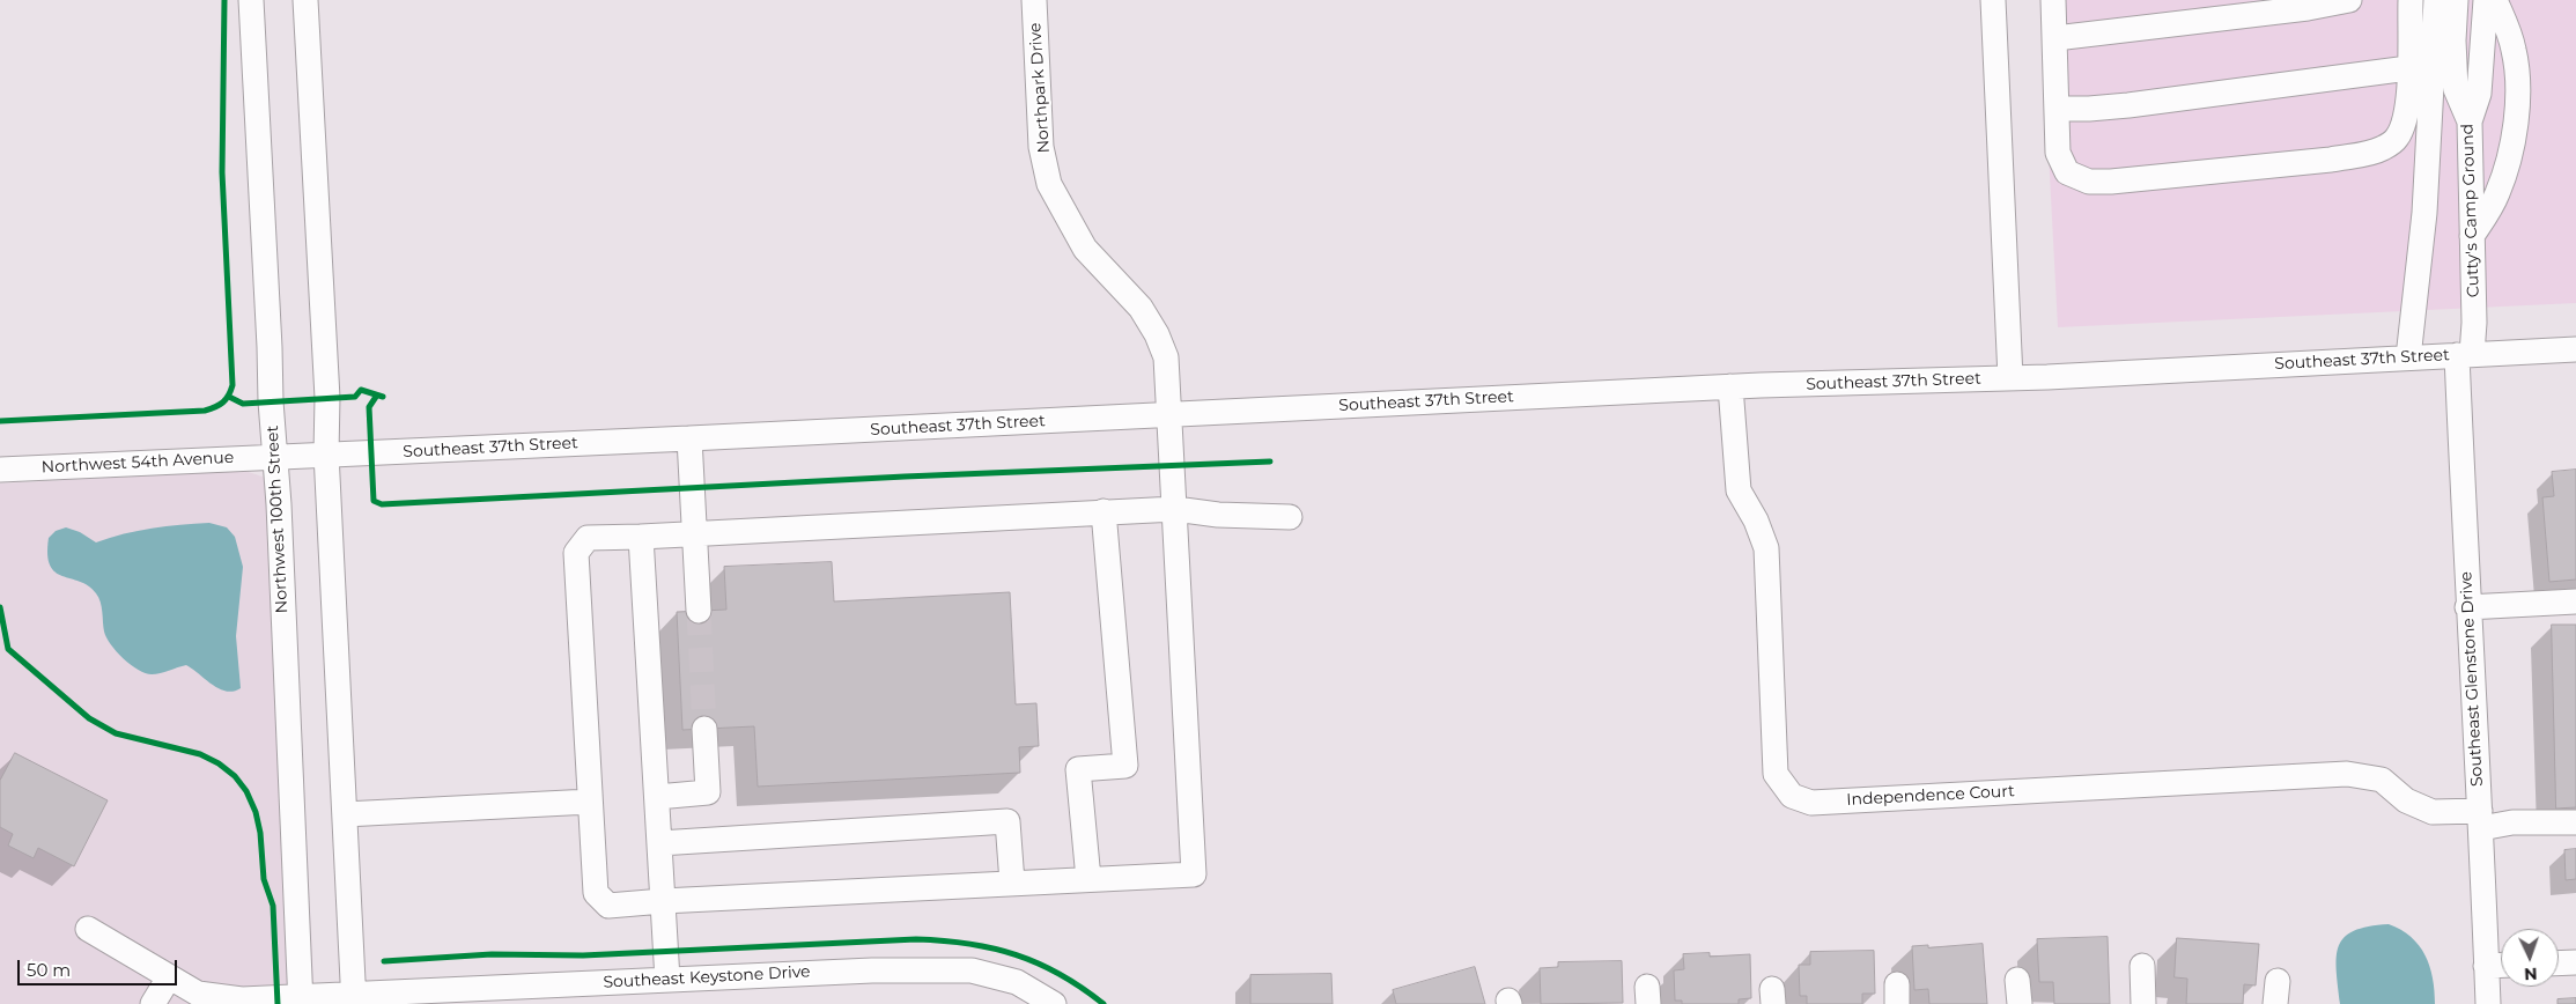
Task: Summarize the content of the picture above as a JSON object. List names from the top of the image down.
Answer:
{
  "streets": {
    "street": [
      "Northpark Drive",
      "Cutty's Camp Ground",
      "Southeast 37th Street",
      "Northwest 54th Avenue",
      "Northwest 100th Street",
      "Southeast Glenstone Drive",
      "Independence Court",
      "Southeast Keystone Drive"
    ]
  },
  "crossings": [
    ["Northpark Drive", "Southeast 37th Street"],
    ["Cutty's Camp Ground", "Southeast 37th Street"],
    ["Cutty's Camp Ground", "Southeast Glenstone Drive"],
    ["Southeast 37th Street", "Northwest 54th Avenue"],
    ["Southeast 37th Street", "Northwest 100th Street"],
    ["Southeast 37th Street", "Southeast Glenstone Drive"],
    ["Southeast 37th Street", "Independence Court"],
    ["Northwest 54th Avenue", "Northwest 100th Street"],
    ["Northwest 100th Street", "Southeast Keystone Drive"],
    ["Southeast Glenstone Drive", "Independence Court"]
  ],
  "scale_bar": "50 m",
  "north": "bottom"
}
